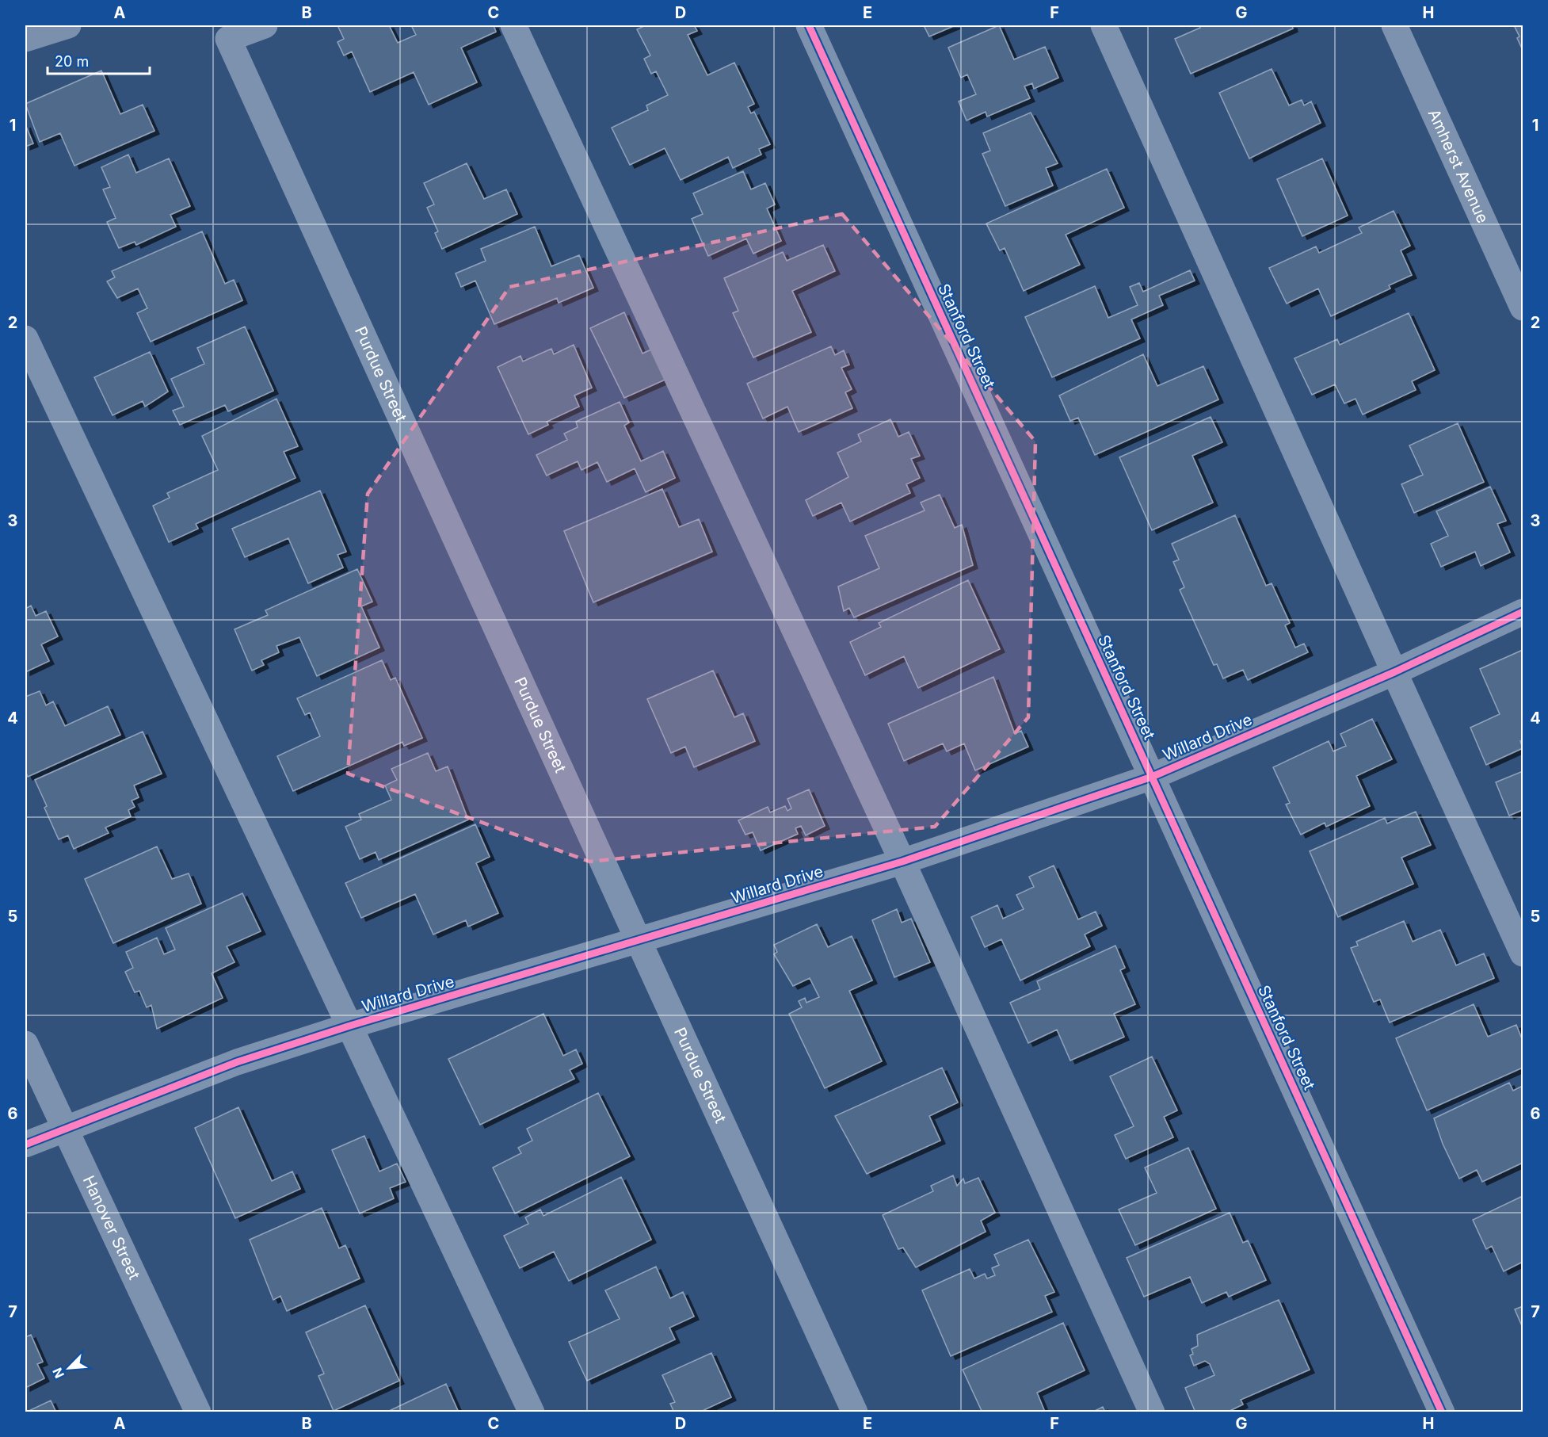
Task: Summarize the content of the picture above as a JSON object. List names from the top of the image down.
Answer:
{
  "streets": {
    "street": [
      "Amherst Avenue",
      "Stanford Street",
      "Purdue Street",
      "Willard Drive",
      "Hanover Street"
    ]
  },
  "crossings": [
    ["Stanford Street", "Willard Drive"],
    ["Purdue Street", "Willard Drive"],
    ["Willard Drive", "Hanover Street"]
  ],
  "scale_bar": "20 m",
  "north": "bottom left",
  "grid": {
    "columns": [
      "A",
      "B",
      "C",
      "D",
      "E",
      "F",
      "G",
      "H"
    ],
    "rows": [
      "1",
      "2",
      "3",
      "4",
      "5",
      "6",
      "7"
    ]
  }
}
